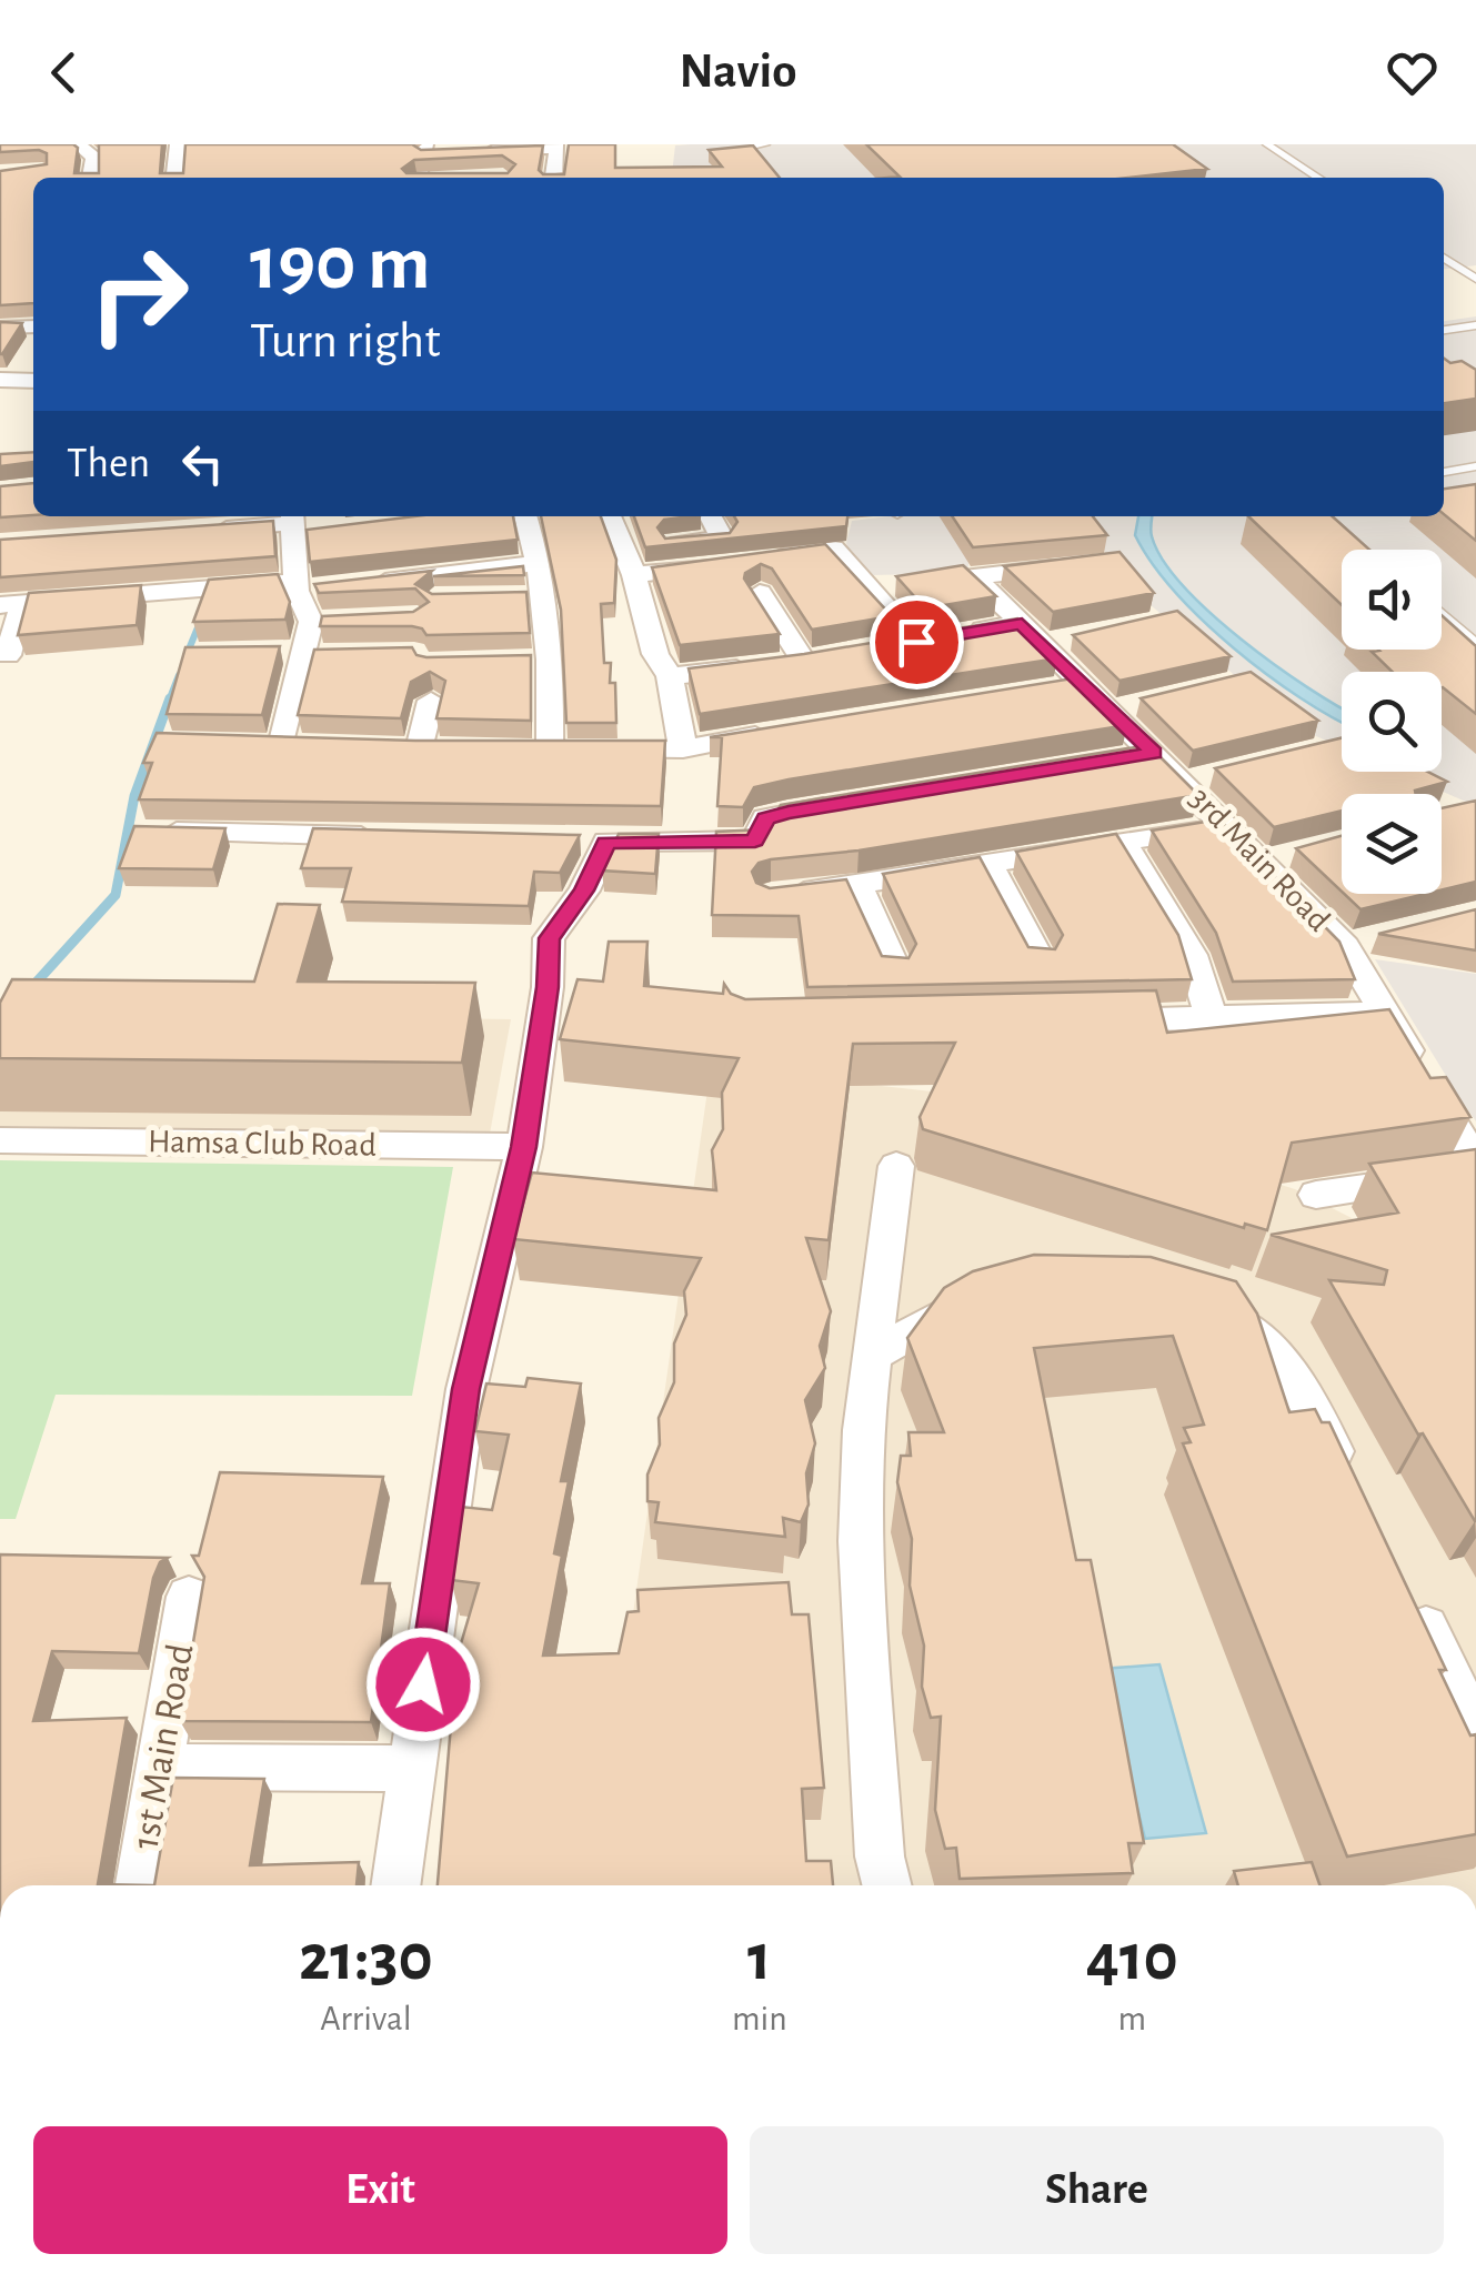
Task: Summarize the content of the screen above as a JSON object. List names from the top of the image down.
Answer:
{
  "streets": {
    "street": ["3rd Main Road", "Hamsa Club Road", "1st Main Road"]
  },
  "page": {
    "header": "Navio",
    "turn": ["190 m", "Turn right"],
    "then": "Then",
    "eta": [
      "21:30",
      "Arrival",
      "1",
      "min",
      "410",
      "m"
    ],
    "buttons": ["Exit", "Share"]
  }
}
